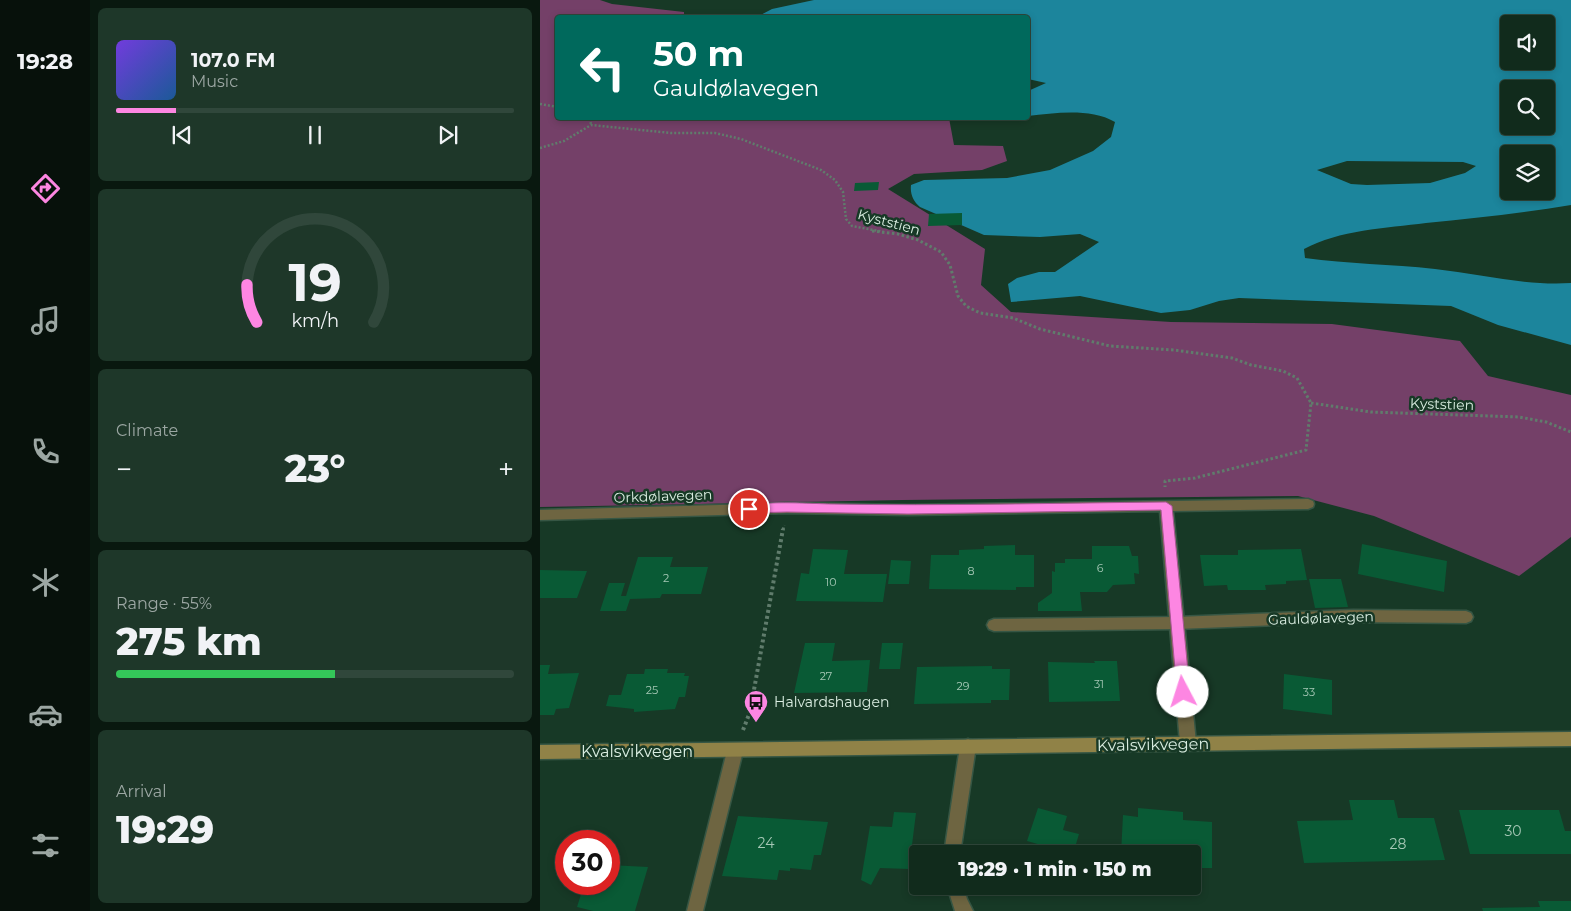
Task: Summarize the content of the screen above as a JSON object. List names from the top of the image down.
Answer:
{
  "streets": {
    "main road": ["Kvalsvikvegen"],
    "street": ["Orkdølavegen", "Gauldølavegen"],
    "path": ["Kyststien"]
  },
  "places": {
    "bus stop": ["Halvardshaugen"]
  },
  "house_numbers": [
    "6",
    "8",
    "2",
    "10",
    "27",
    "31",
    "29",
    "25",
    "33",
    "30",
    "24",
    "28"
  ],
  "page": {
    "tabs": "19:28",
    "turn": ["50 m", "Gauldølavegen"],
    "song": ["107.0 FM", "Music"],
    "tile": [
      "Climate",
      ["Range · 55%", "275 km"],
      ["Arrival", "19:29"]
    ],
    "heat": ["−", "23°", "+"],
    "limit": "30",
    "trip": "19:29 · 1 min · 150 m",
    "gauge": ["19", "km/h"]
  }
}
